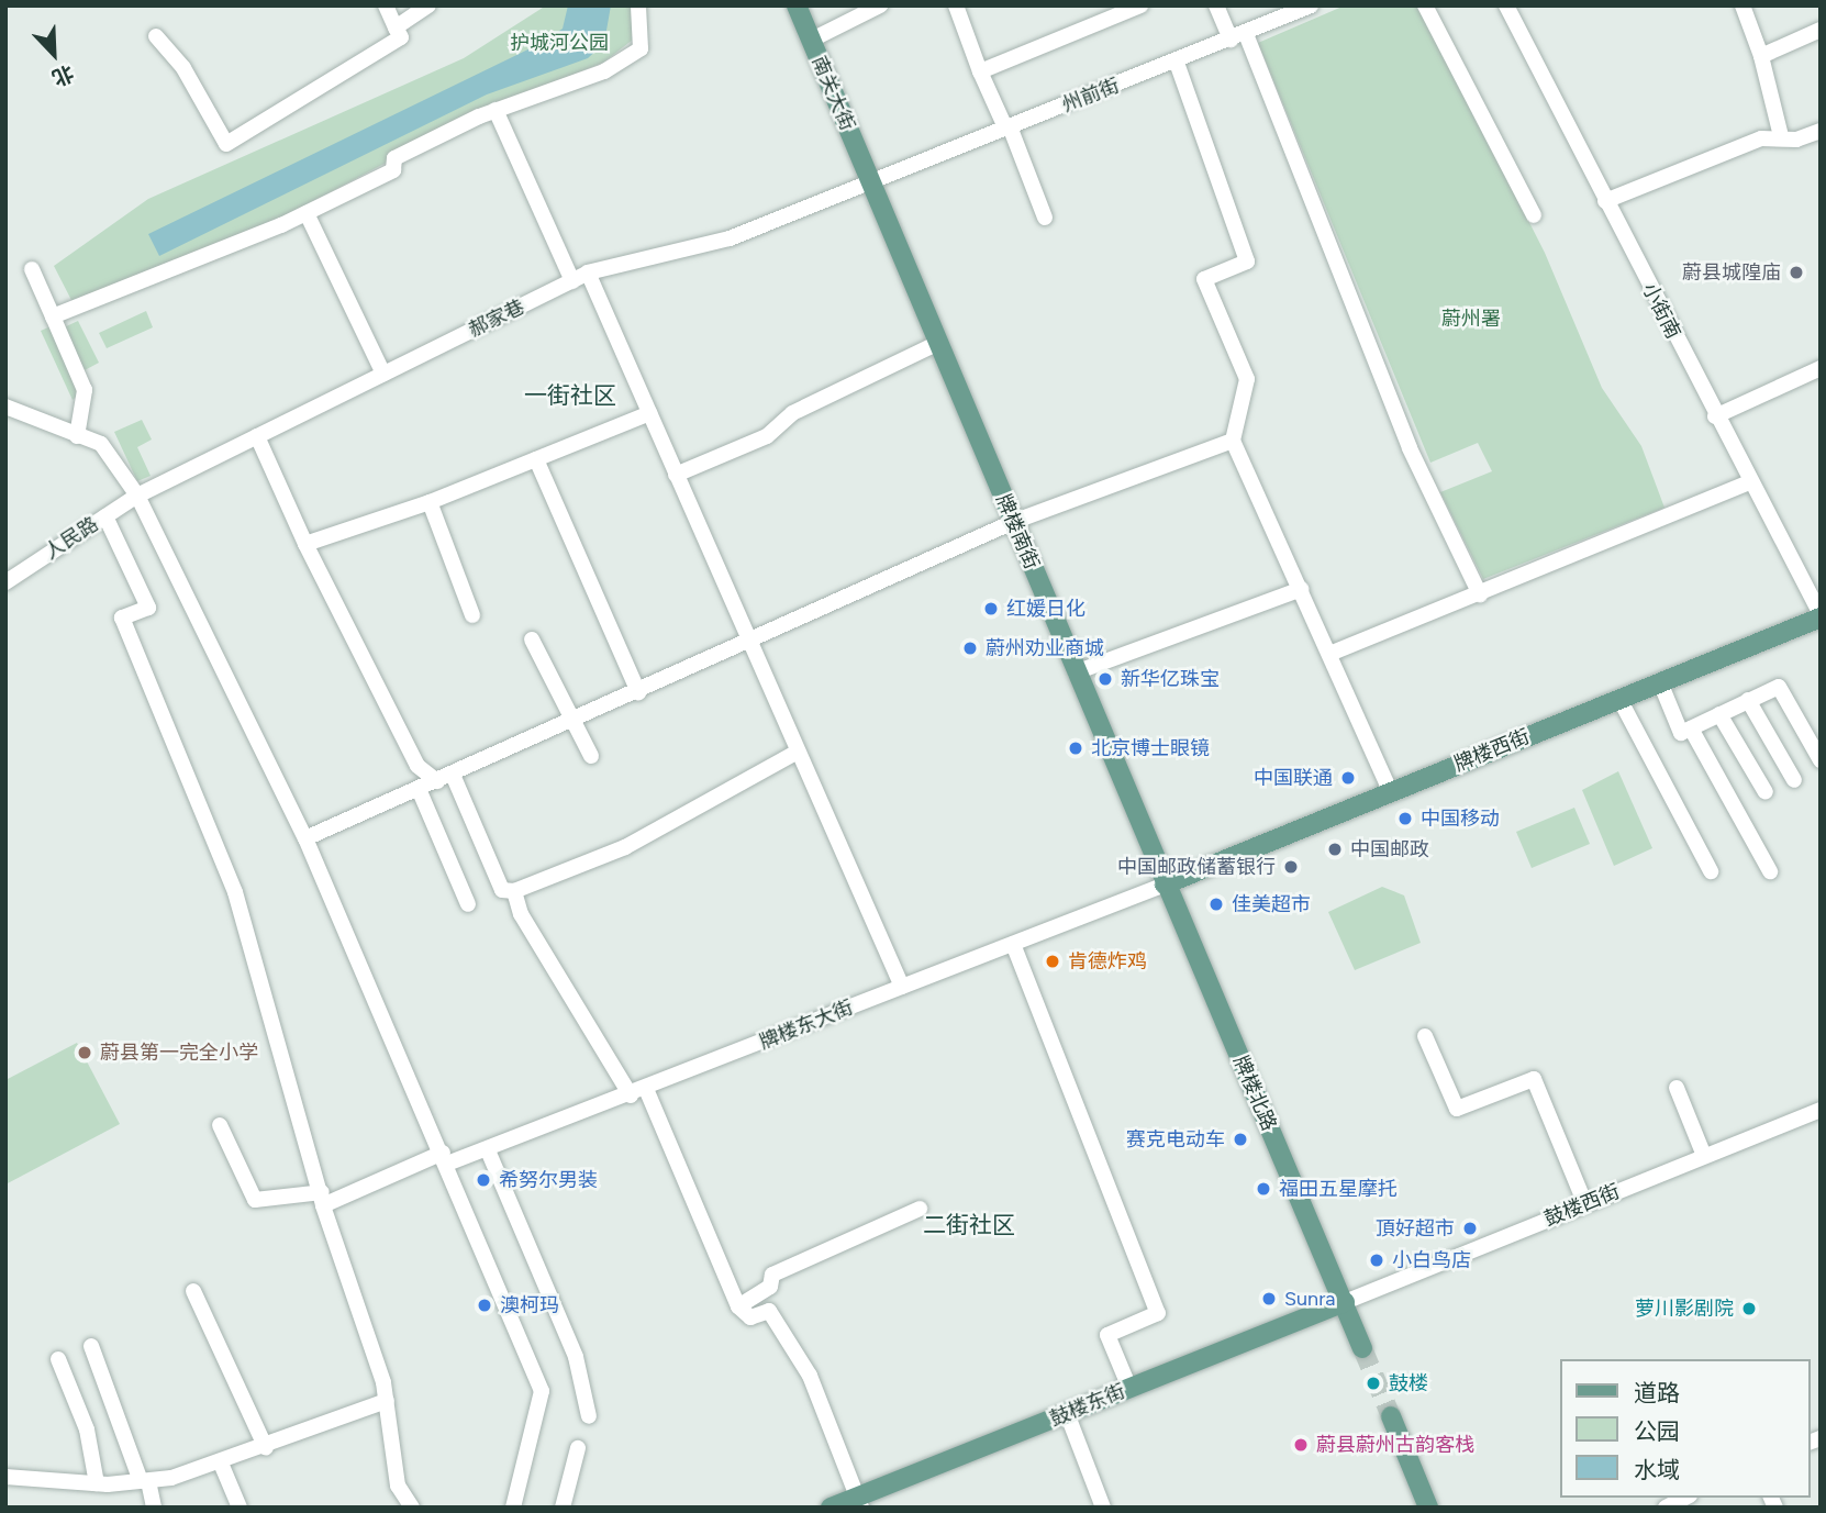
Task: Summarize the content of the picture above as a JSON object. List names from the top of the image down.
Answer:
{
  "streets": {
    "main road": [
      "南关大街",
      "牌楼南街",
      "牌楼西街",
      "牌楼北路",
      "鼓楼东街"
    ],
    "street": [
      "州前街",
      "小街南",
      "郝家巷",
      "人民路",
      "牌楼东大街",
      "鼓楼西街"
    ]
  },
  "crossings": [
    ["南关大街", "州前街"],
    ["南关大街", "郝家巷"],
    ["南关大街", "牌楼南街"],
    ["州前街", "郝家巷"],
    ["州前街", "牌楼南街"],
    ["小街南", "牌楼西街"],
    ["郝家巷", "牌楼南街"],
    ["郝家巷", "人民路"],
    ["牌楼南街", "牌楼西街"],
    ["牌楼南街", "牌楼东大街"],
    ["牌楼南街", "牌楼北路"],
    ["牌楼西街", "牌楼东大街"],
    ["牌楼西街", "牌楼北路"],
    ["牌楼东大街", "牌楼北路"],
    ["牌楼北路", "鼓楼西街"],
    ["牌楼北路", "鼓楼东街"],
    ["鼓楼西街", "鼓楼东街"]
  ],
  "districts": ["一街社区", "二街社区"],
  "parks": ["护城河公园", "蔚州署"],
  "places": [
    "蔚县城隍庙",
    "红媛日化",
    "蔚州劝业商城",
    "新华亿珠宝",
    "北京博士眼镜",
    "中国联通",
    "中国移动",
    "中国邮政",
    "中国邮政储蓄银行",
    "佳美超市",
    "肯德炸鸡",
    "蔚县第一完全小学",
    "赛克电动车",
    "希努尔男装",
    "福田五星摩托",
    "頂好超市",
    "小白鸟店",
    "Sunra",
    "澳柯玛",
    "萝川影剧院",
    "鼓楼",
    "蔚县蔚州古韵客栈"
  ],
  "legend": ["道路", "公园", "水域"],
  "north": "bottom right"
}
